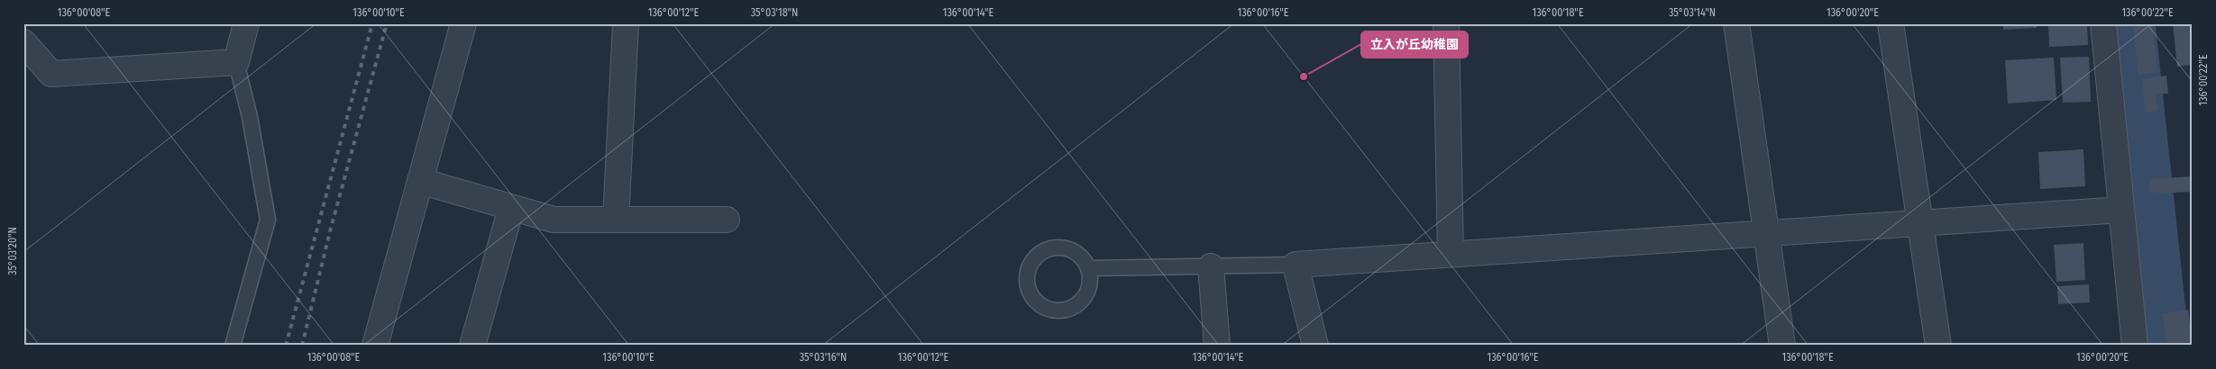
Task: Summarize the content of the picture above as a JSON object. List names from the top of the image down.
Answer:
{
  "places": ["立入が丘幼稚園"],
  "coordinates": [
    "136°00'08\"E",
    "136°00'10\"E",
    "136°00'12\"E",
    "35°03'18\"N",
    "136°00'14\"E",
    "136°00'16\"E",
    "136°00'18\"E",
    "35°03'14\"N",
    "136°00'20\"E",
    "136°00'22\"E",
    "35°03'20\"N",
    "35°03'16\"N"
  ]
}
